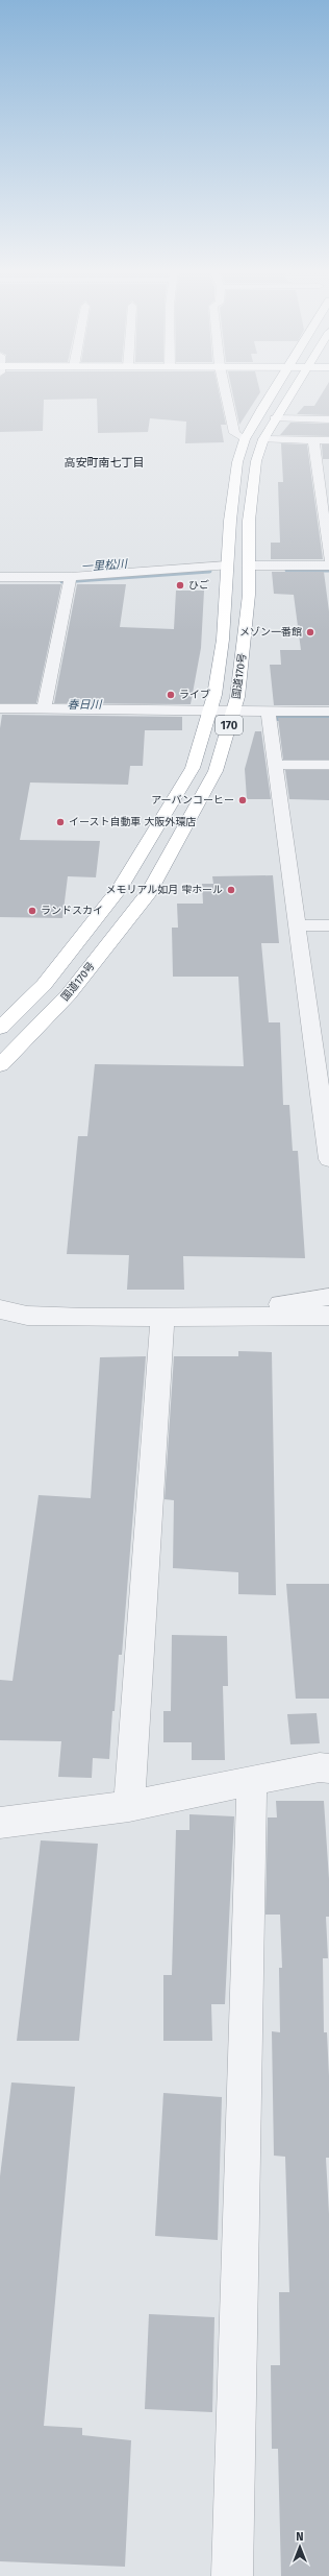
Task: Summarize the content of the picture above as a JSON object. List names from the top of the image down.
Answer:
{
  "streets": {
    "main road": ["国道170号", "170"]
  },
  "districts": ["高安町南七丁目"],
  "water": ["一里松川", "春日川"],
  "places": [
    "ひご",
    "メゾン一番館",
    "ライブ",
    "アーバンコーヒー",
    "イースト自動車 大阪外環店",
    "メモリアル如月 雫ホール",
    "ランドスカイ"
  ],
  "north": "top"
}
